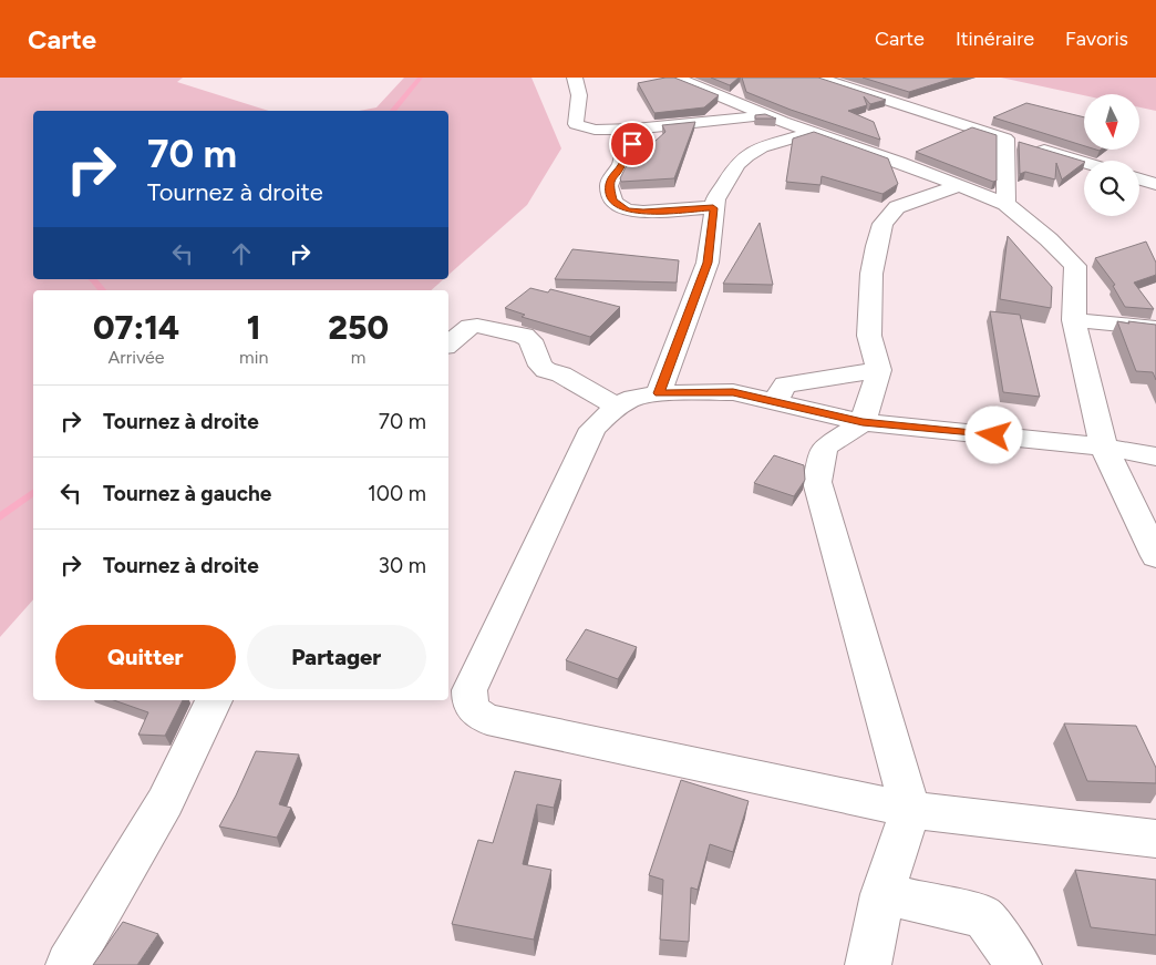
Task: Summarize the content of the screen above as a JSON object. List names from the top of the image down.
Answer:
{
  "north": "bottom",
  "page": {
    "header": "Carte",
    "nav": ["Carte", "Itinéraire", "Favoris"],
    "turn": ["70 m", "Tournez à droite"],
    "eta": [
      "07:14",
      "Arrivée",
      "1",
      "min",
      "250",
      "m"
    ],
    "list": [
      {
        "name": "Tournez à droite",
        "value": "70 m"
      },
      {
        "name": "Tournez à gauche",
        "value": "100 m"
      },
      {
        "name": "Tournez à droite",
        "value": "30 m"
      }
    ],
    "buttons": ["Quitter", "Partager"]
  }
}
